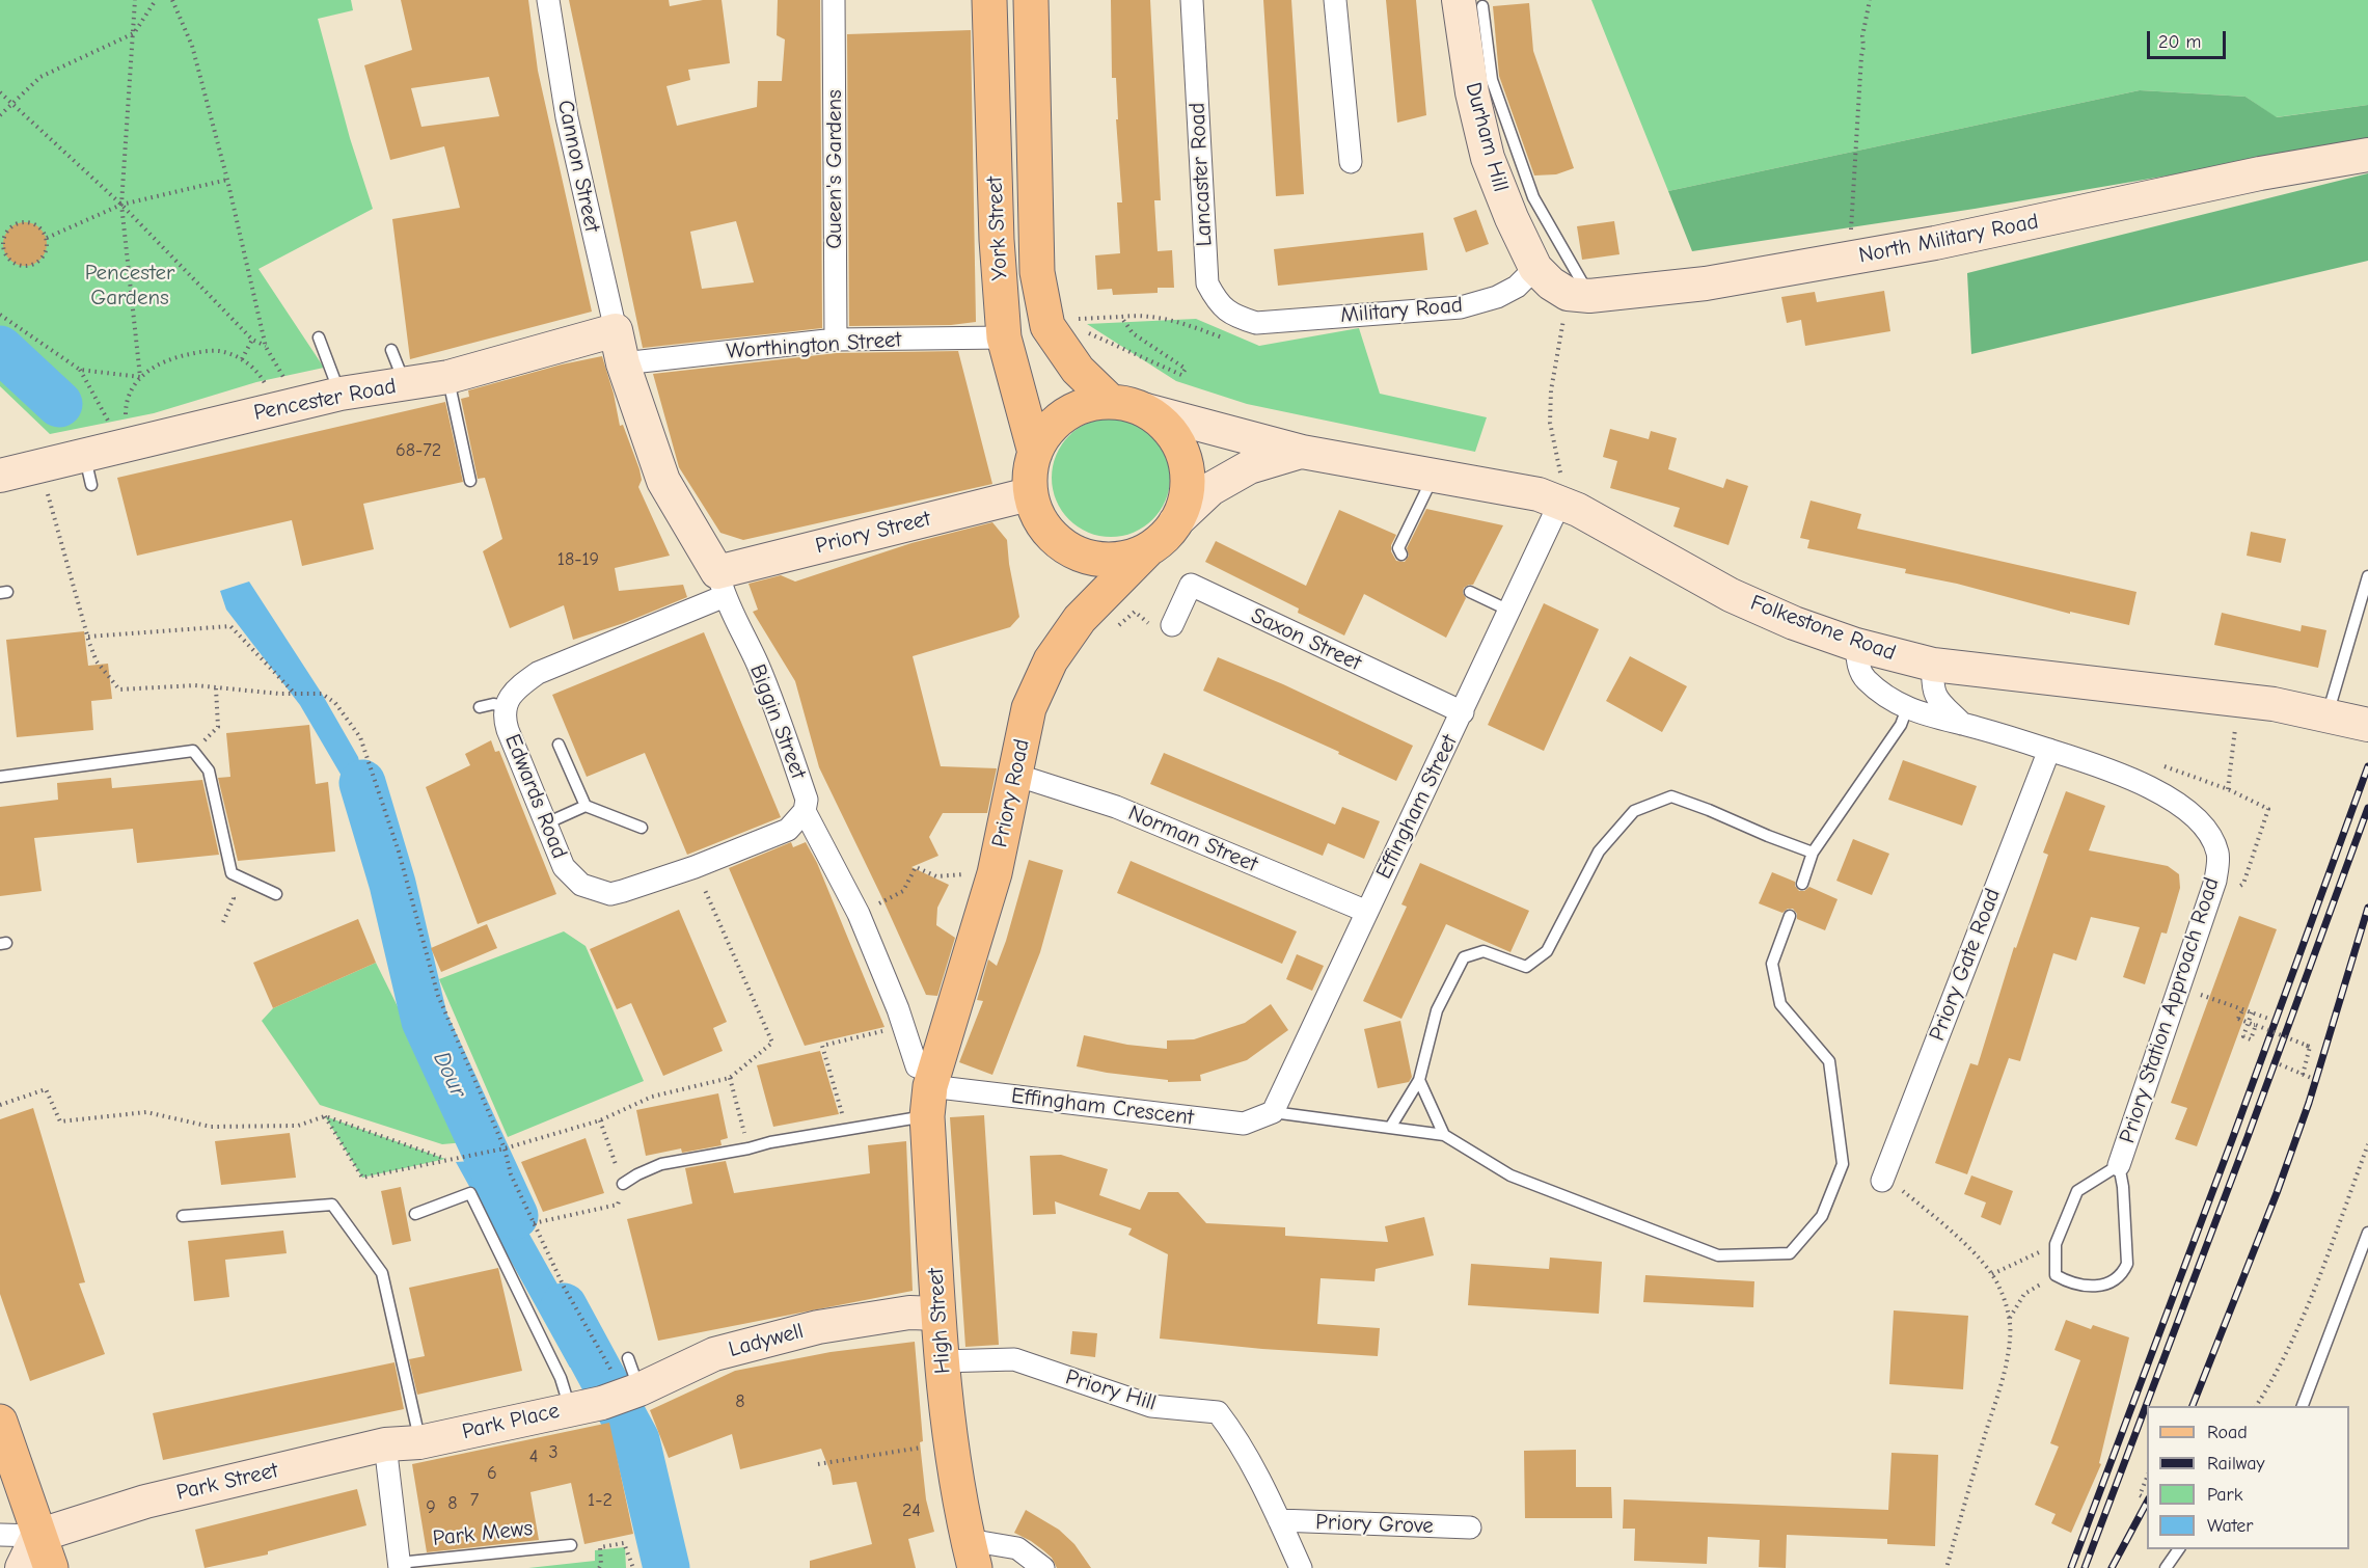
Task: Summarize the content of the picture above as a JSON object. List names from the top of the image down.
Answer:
{
  "streets": {
    "main road": ["York Street", "Priory Road", "High Street"],
    "street": [
      "Durham Hill",
      "Cannon Street",
      "Queen's Gardens",
      "Lancaster Road",
      "North Military Road",
      "Military Road",
      "Worthington Street",
      "Pencester Road",
      "Priory Street",
      "Folkestone Road",
      "Saxon Street",
      "Biggin Street",
      "Edwards Road",
      "Effingham Street",
      "Norman Street",
      "Priory Gate Road",
      "Priory Station Approach Road",
      "Effingham Crescent",
      "Ladywell",
      "Priory Hill",
      "Park Place",
      "Park Street",
      "Priory Grove"
    ],
    "lane": ["Park Mews"]
  },
  "crossings": [
    ["Durham Hill", "Military Road"],
    ["Cannon Street", "Pencester Road"],
    ["Queen's Gardens", "Worthington Street"],
    ["Lancaster Road", "Military Road"],
    ["York Street", "Worthington Street"],
    ["York Street", "Priory Street"],
    ["York Street", "Folkestone Road"],
    ["York Street", "Priory Road"],
    ["Worthington Street", "Biggin Street"],
    ["Priory Street", "Folkestone Road"],
    ["Priory Street", "Biggin Street"],
    ["Priory Street", "Priory Road"],
    ["Priory Street", "Edwards Road"],
    ["Folkestone Road", "Priory Road"],
    ["Folkestone Road", "Effingham Street"],
    ["Folkestone Road", "Priory Station Approach Road"],
    ["Saxon Street", "Effingham Street"],
    ["Biggin Street", "Priory Road"],
    ["Biggin Street", "Edwards Road"],
    ["Biggin Street", "Effingham Crescent"],
    ["Biggin Street", "High Street"],
    ["Priory Road", "Norman Street"],
    ["Priory Road", "Effingham Crescent"],
    ["Priory Road", "High Street"],
    ["Effingham Street", "Norman Street"],
    ["Effingham Street", "Effingham Crescent"],
    ["Priory Gate Road", "Priory Station Approach Road"],
    ["Effingham Crescent", "High Street"],
    ["High Street", "Ladywell"],
    ["High Street", "Priory Hill"],
    ["Ladywell", "Park Place"],
    ["Priory Hill", "Priory Grove"],
    ["Park Place", "Park Street"]
  ],
  "water": ["Dour"],
  "parks": ["Pencester Gardens"],
  "house_numbers": [
    "68-72",
    "18-19",
    "8",
    "3",
    "4",
    "6",
    "7",
    "1-2",
    "8",
    "9",
    "24"
  ],
  "legend": [
    "Road",
    "Railway",
    "Park",
    "Water"
  ],
  "scale_bar": "20 m"
}
